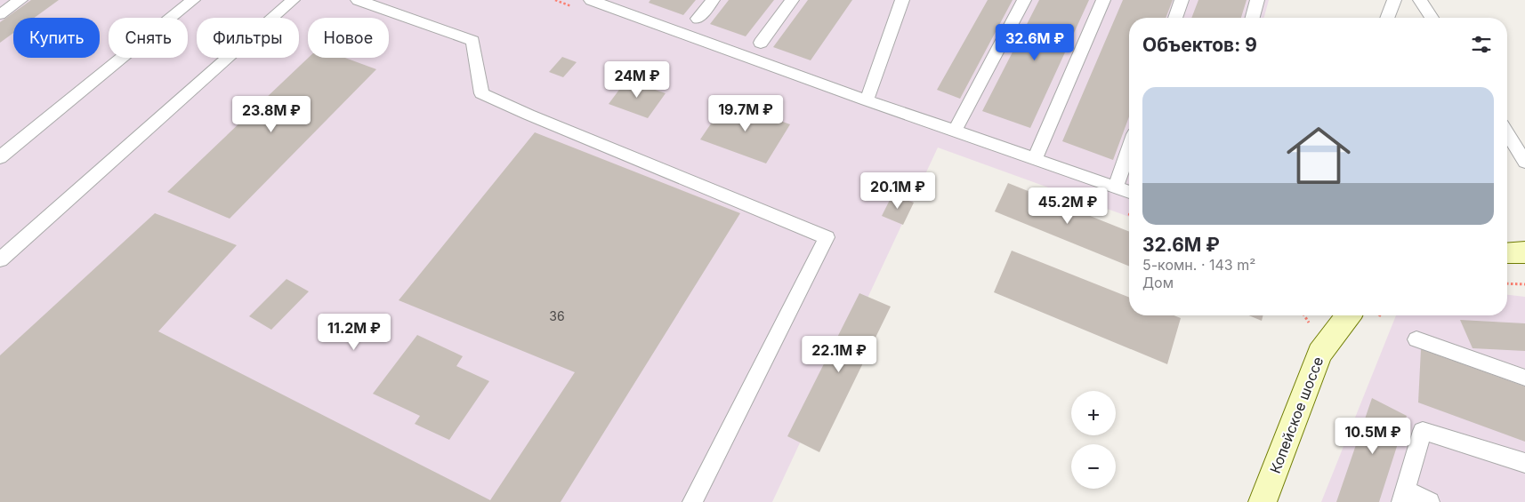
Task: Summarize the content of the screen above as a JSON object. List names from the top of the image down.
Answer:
{
  "streets": {
    "street": ["Копейское шоссе"]
  },
  "house_numbers": ["36"],
  "page": {
    "chip": [
      "Купить",
      "Снять",
      "Фильтры",
      "Новое"
    ],
    "heading": "Объектов: 9",
    "price": [
      "32.6M ₽",
      "24M ₽",
      "19.7M ₽",
      "23.8M ₽",
      "20.1M ₽",
      "45.2M ₽",
      "11.2M ₽",
      "22.1M ₽",
      "10.5M ₽"
    ],
    "list": [
      {
        "name": "32.6M ₽",
        "note": "5-комн. · 143 m² · Дом"
      }
    ],
    "map_buttons": ["+", "−"]
  }
}
